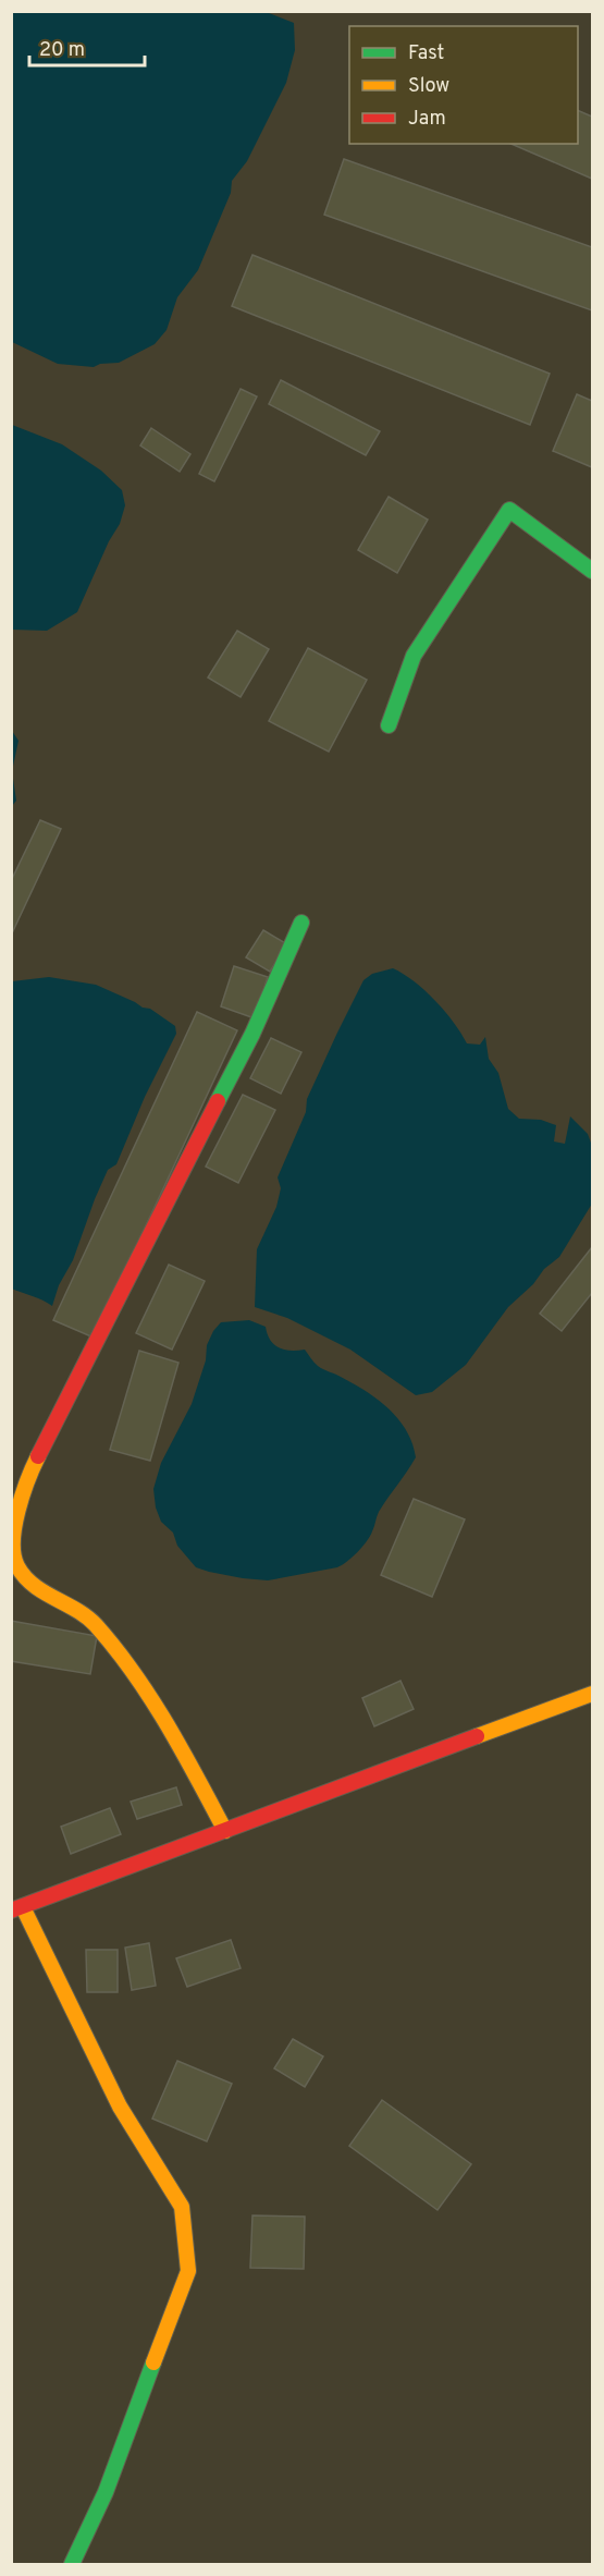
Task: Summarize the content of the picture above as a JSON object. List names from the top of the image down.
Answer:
{
  "legend": ["Fast", "Slow", "Jam"],
  "scale_bar": "20 m"
}
